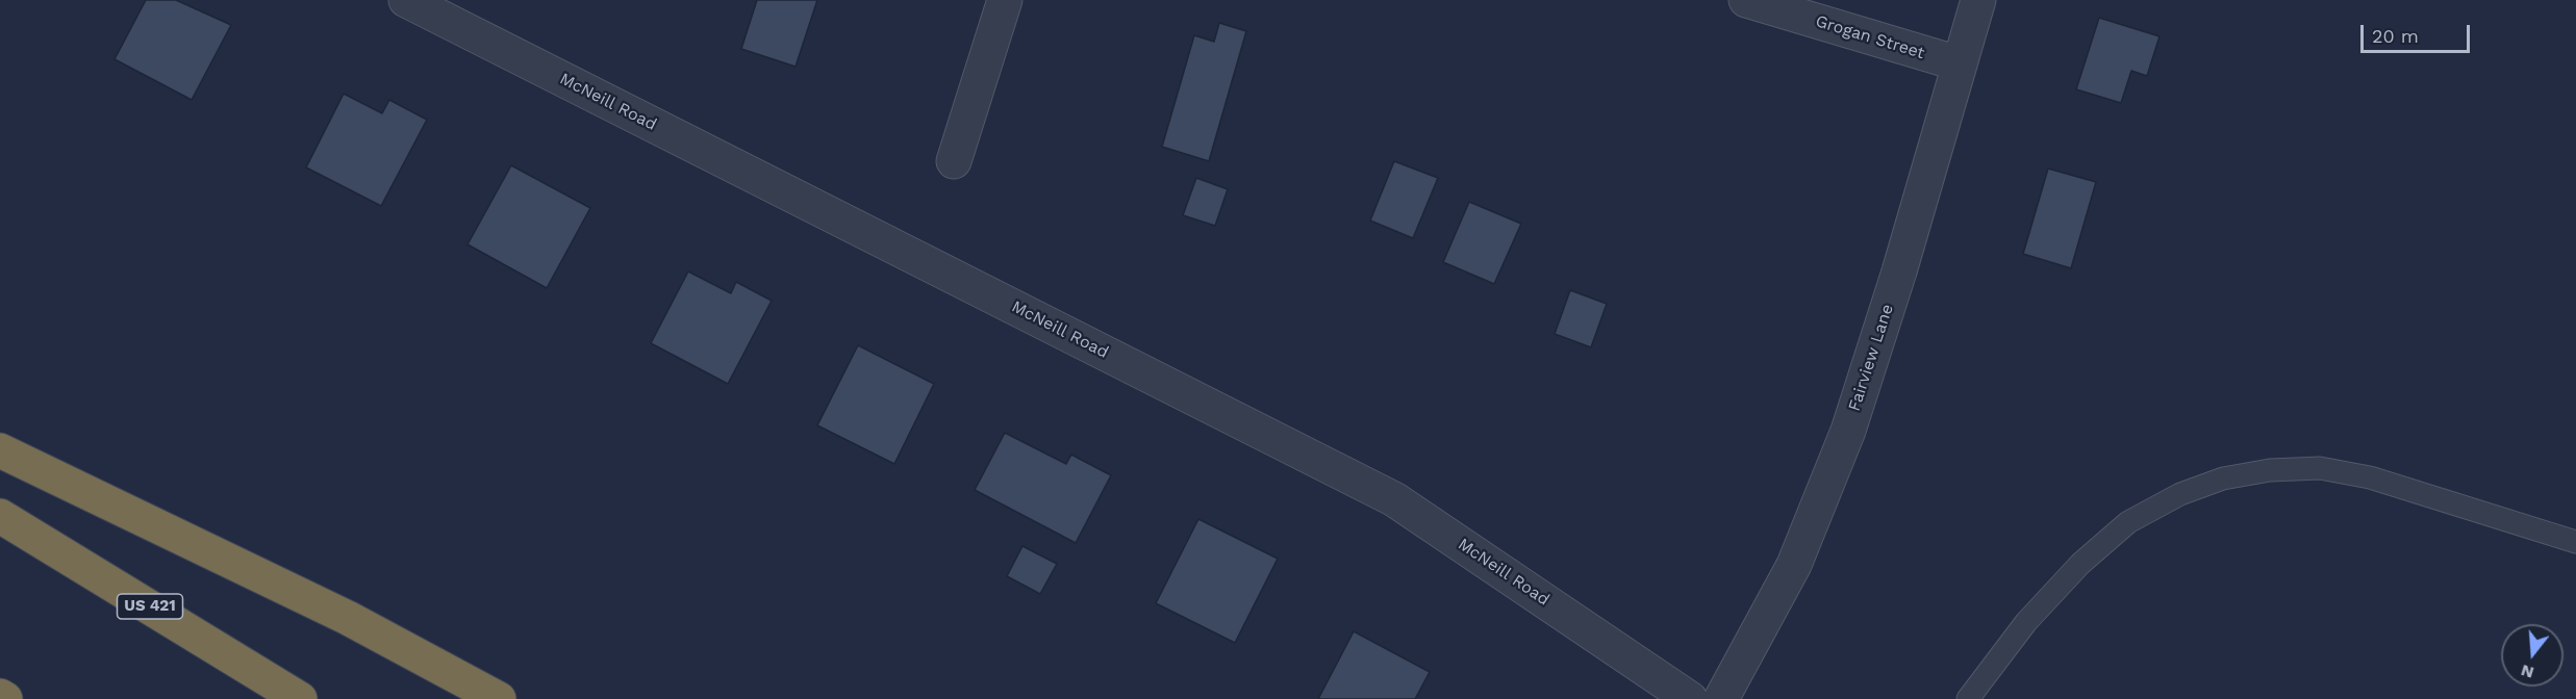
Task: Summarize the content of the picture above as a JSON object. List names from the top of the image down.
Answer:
{
  "streets": {
    "highway": ["US 421"],
    "street": ["Grogan Street", "McNeill Road", "Fairview Lane"]
  },
  "crossings": [
    ["Grogan Street", "Fairview Lane"]
  ],
  "scale_bar": "20 m",
  "north": "bottom"
}
